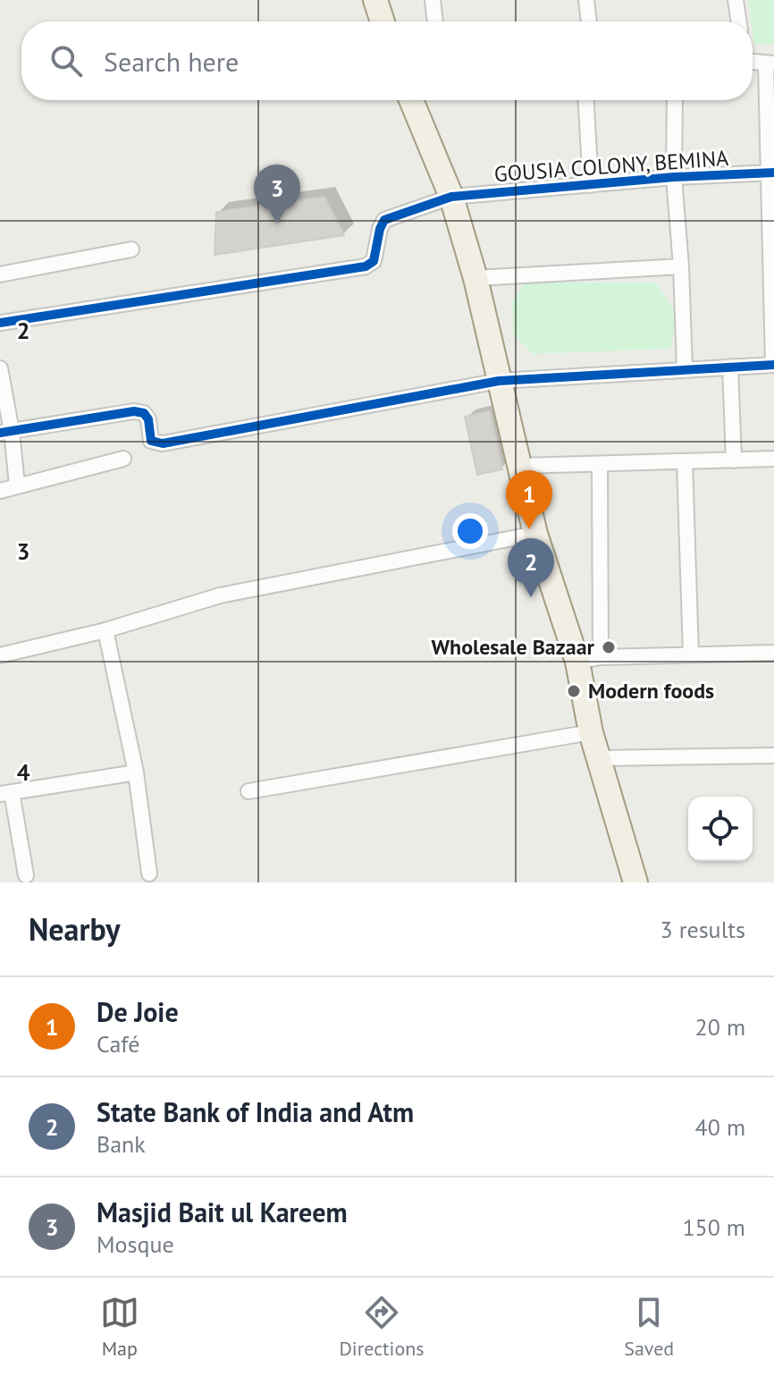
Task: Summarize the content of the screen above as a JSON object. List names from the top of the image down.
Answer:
{
  "streets": {
    "street": ["GOUSIA COLONY, BEMINA"]
  },
  "places": ["Wholesale Bazaar", "Modern foods"],
  "page": {
    "search": "Search here",
    "pins": ["3", "1", "2"],
    "heading": ["Nearby", "3 results"],
    "list": [
      {
        "mark": "1",
        "name": "De Joie",
        "note": "Café",
        "value": "20 m"
      },
      {
        "mark": "2",
        "name": "State Bank of India and Atm",
        "note": "Bank",
        "value": "40 m"
      },
      {
        "mark": "3",
        "name": "Masjid Bait ul Kareem",
        "note": "Mosque",
        "value": "150 m"
      }
    ],
    "nav": ["Map", "Directions", "Saved"]
  },
  "grid": {
    "rows": ["2", "3", "4"]
  }
}
